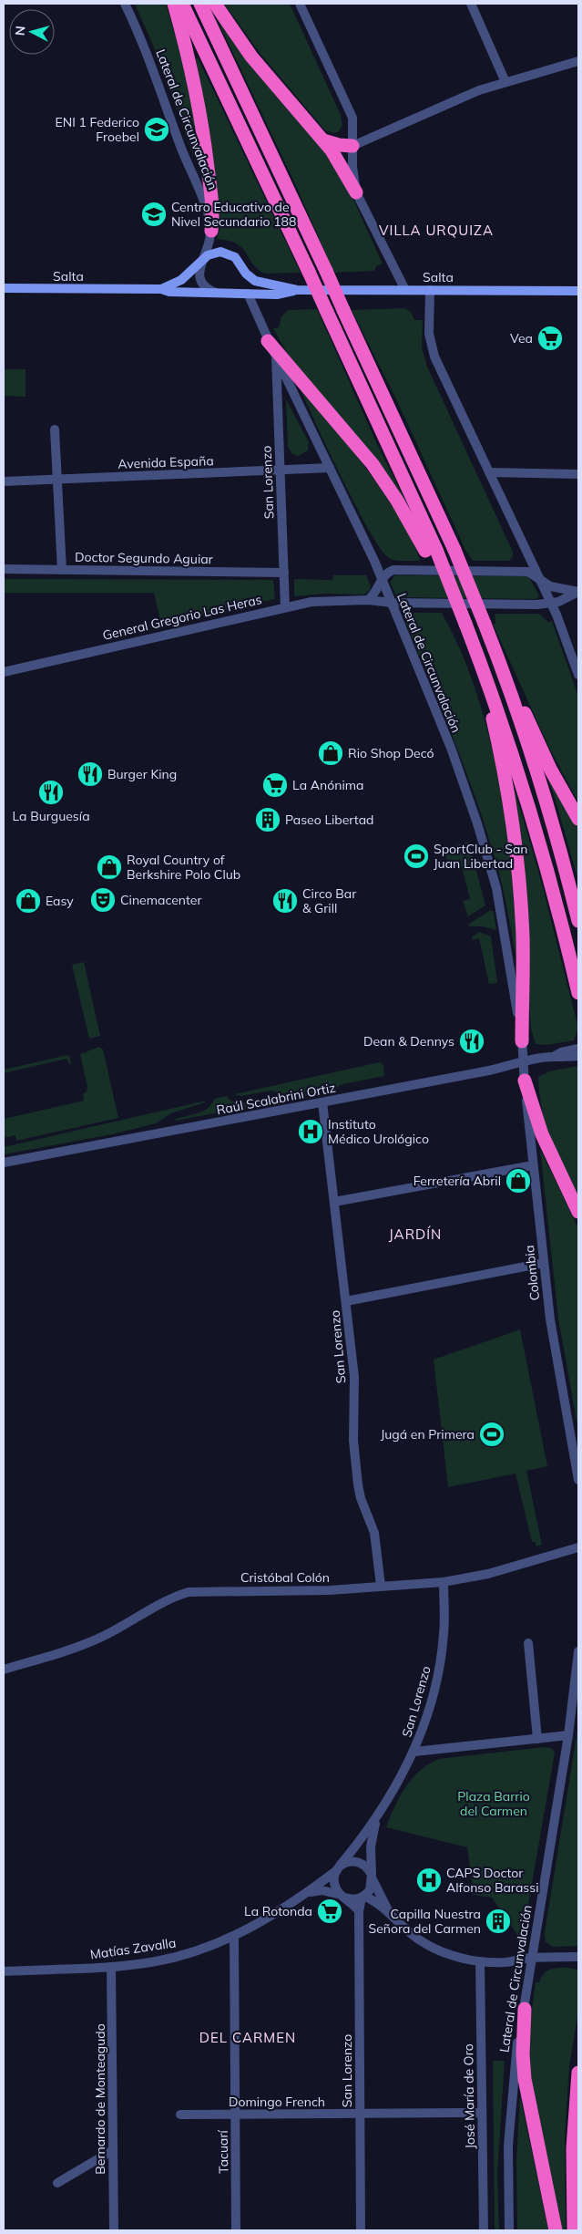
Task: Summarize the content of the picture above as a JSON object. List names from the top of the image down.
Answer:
{
  "streets": {
    "main road": ["Salta"],
    "street": [
      "Lateral de Circunvalación",
      "Avenida España",
      "San Lorenzo",
      "Doctor Segundo Aguiar",
      "General Gregorio Las Heras",
      "Raúl Scalabrini Ortiz",
      "Colombia",
      "Cristóbal Colón",
      "Matías Zavalla",
      "José María de Oro",
      "Bernardo de Monteagudo",
      "Domingo French",
      "Tacuarí"
    ]
  },
  "crossings": [
    ["Lateral de Circunvalación", "Salta"],
    ["Lateral de Circunvalación", "Avenida España"],
    ["Lateral de Circunvalación", "San Lorenzo"],
    ["Lateral de Circunvalación", "General Gregorio Las Heras"],
    ["Lateral de Circunvalación", "Raúl Scalabrini Ortiz"],
    ["Lateral de Circunvalación", "Colombia"],
    ["Avenida España", "San Lorenzo"],
    ["San Lorenzo", "Doctor Segundo Aguiar"],
    ["San Lorenzo", "General Gregorio Las Heras"],
    ["San Lorenzo", "Raúl Scalabrini Ortiz"],
    ["San Lorenzo", "Cristóbal Colón"],
    ["San Lorenzo", "Matías Zavalla"],
    ["San Lorenzo", "Domingo French"],
    ["Raúl Scalabrini Ortiz", "Colombia"],
    ["Matías Zavalla", "Bernardo de Monteagudo"],
    ["Matías Zavalla", "Tacuarí"],
    ["José María de Oro", "Domingo French"],
    ["Domingo French", "Tacuarí"]
  ],
  "districts": ["VILLA URQUIZA", "JARDÍN", "DEL CARMEN"],
  "parks": ["Plaza Barrio del Carmen"],
  "places": {
    "school or university": ["ENI 1 Federico Froebel", "Centro Educativo de Nivel Secundario 188"],
    "supermarket": ["Vea", "La Anónima", "La Rotonda"],
    "shop": [
      "Rio Shop Decó",
      "Royal Country of Berkshire Polo Club",
      "Easy",
      "Ferretería Abril"
    ],
    "restaurant": [
      "Burger King",
      "La Burguesía",
      "Circo Bar & Grill",
      "Dean & Dennys"
    ],
    "building": ["Paseo Libertad", "Capilla Nuestra Señora del Carmen"],
    "sports": ["SportClub - San Juan Libertad", "Jugá en Primera"],
    "theatre": ["Cinemacenter"],
    "hospital": ["Instituto Médico Urológico", "CAPS Doctor Alfonso Barassi"]
  },
  "north": "left"
}
